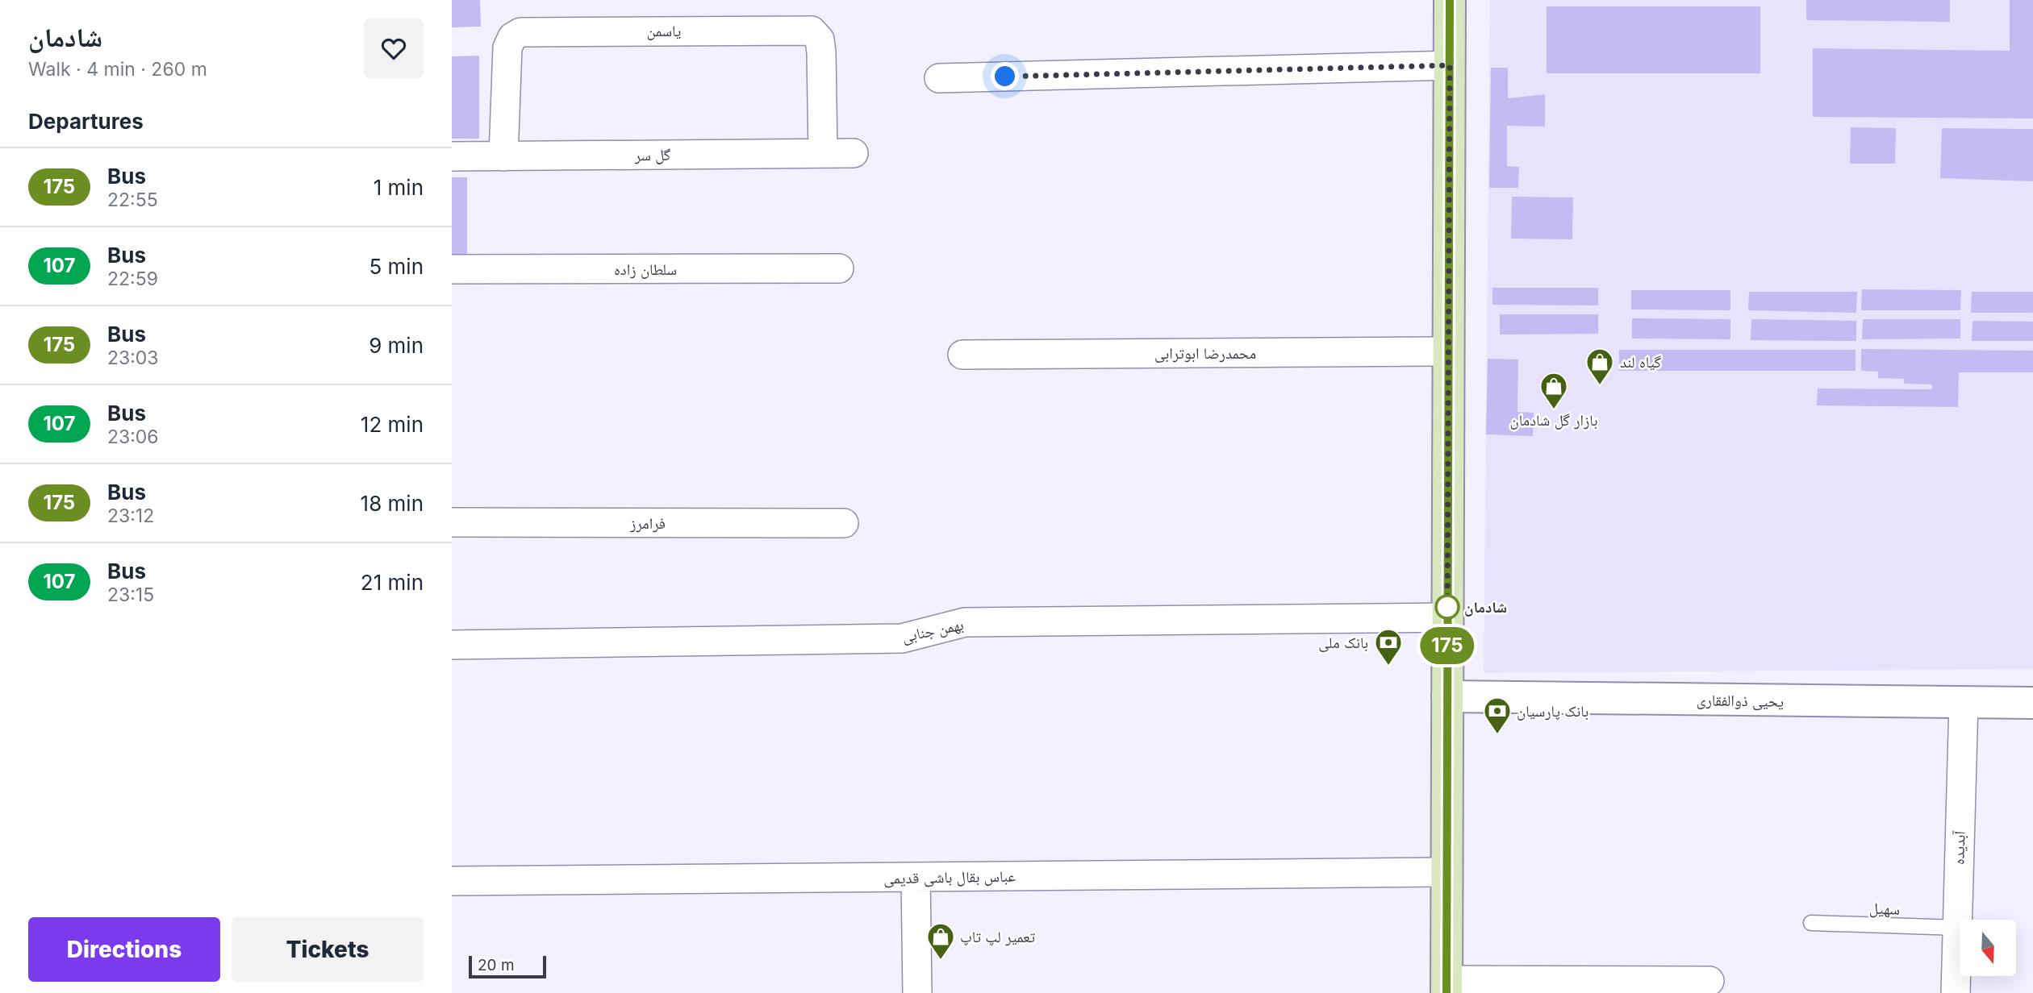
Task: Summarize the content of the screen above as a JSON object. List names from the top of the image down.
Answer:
{
  "streets": {
    "street": [
      "یاسمن",
      "گل سر",
      "سلطان زاده",
      "محمدرضا ابوترابی",
      "فرامرز",
      "بهمن جنابی",
      "یحیی ذوالفقاری",
      "آبدیده",
      "عباس بقال باشی قدیمی"
    ],
    "lane": ["سهیل"]
  },
  "crossings": [
    ["یاسمن", "گل سر"],
    ["یحیی ذوالفقاری", "آبدیده"],
    ["آبدیده", "سهیل"]
  ],
  "places": {
    "shop": ["گیاه لند", "بازار گل شادمان", "تعمیر لپ تاپ"],
    "other": ["شادمان"],
    "bank": ["بانک ملی", "بانک پارسیان"]
  },
  "lines": ["bus line 175"],
  "scale_bar": "20 m",
  "north": "bottom",
  "page": {
    "heading": [
      ["شادمان", "Walk · 4 min · 260 m"],
      "Departures"
    ],
    "on_map": "175",
    "list": [
      {
        "mark": "175",
        "name": "Bus",
        "note": "22:55",
        "value": "1 min"
      },
      {
        "mark": "107",
        "name": "Bus",
        "note": "22:59",
        "value": "5 min"
      },
      {
        "mark": "175",
        "name": "Bus",
        "note": "23:03",
        "value": "9 min"
      },
      {
        "mark": "107",
        "name": "Bus",
        "note": "23:06",
        "value": "12 min"
      },
      {
        "mark": "175",
        "name": "Bus",
        "note": "23:12",
        "value": "18 min"
      },
      {
        "mark": "107",
        "name": "Bus",
        "note": "23:15",
        "value": "21 min"
      }
    ],
    "buttons": ["Directions", "Tickets"],
    "scale": "20 m"
  }
}
